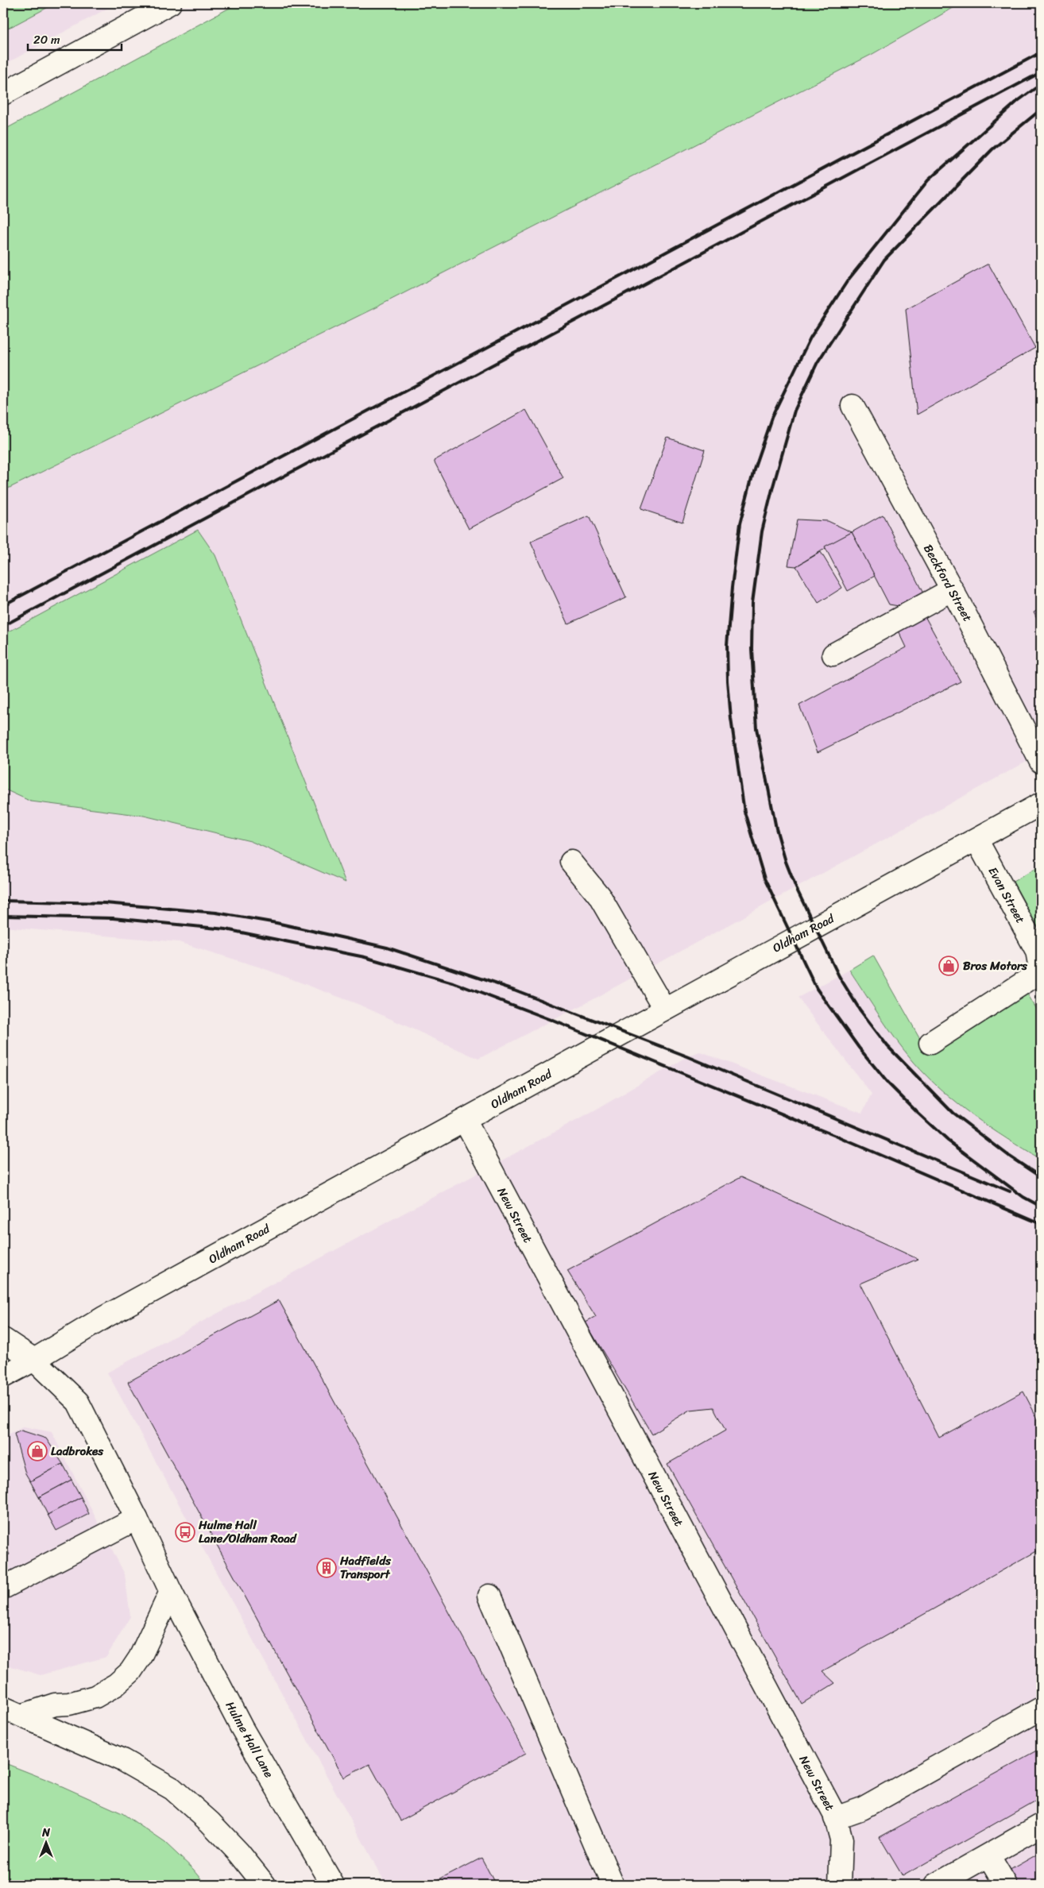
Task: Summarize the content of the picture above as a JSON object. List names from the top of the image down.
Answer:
{
  "streets": {
    "main road": [
      "Beckford Street",
      "Evan Street",
      "Oldham Road",
      "New Street",
      "Hulme Hall Lane"
    ]
  },
  "crossings": [
    ["Evan Street", "Oldham Road"],
    ["Oldham Road", "New Street"],
    ["Oldham Road", "Hulme Hall Lane"]
  ],
  "places": {
    "shop": ["Bros Motors", "Ladbrokes"],
    "bus stop": ["Hulme Hall Lane/Oldham Road"],
    "building": ["Hadfields Transport"]
  },
  "scale_bar": "20 m",
  "north": "top"
}
